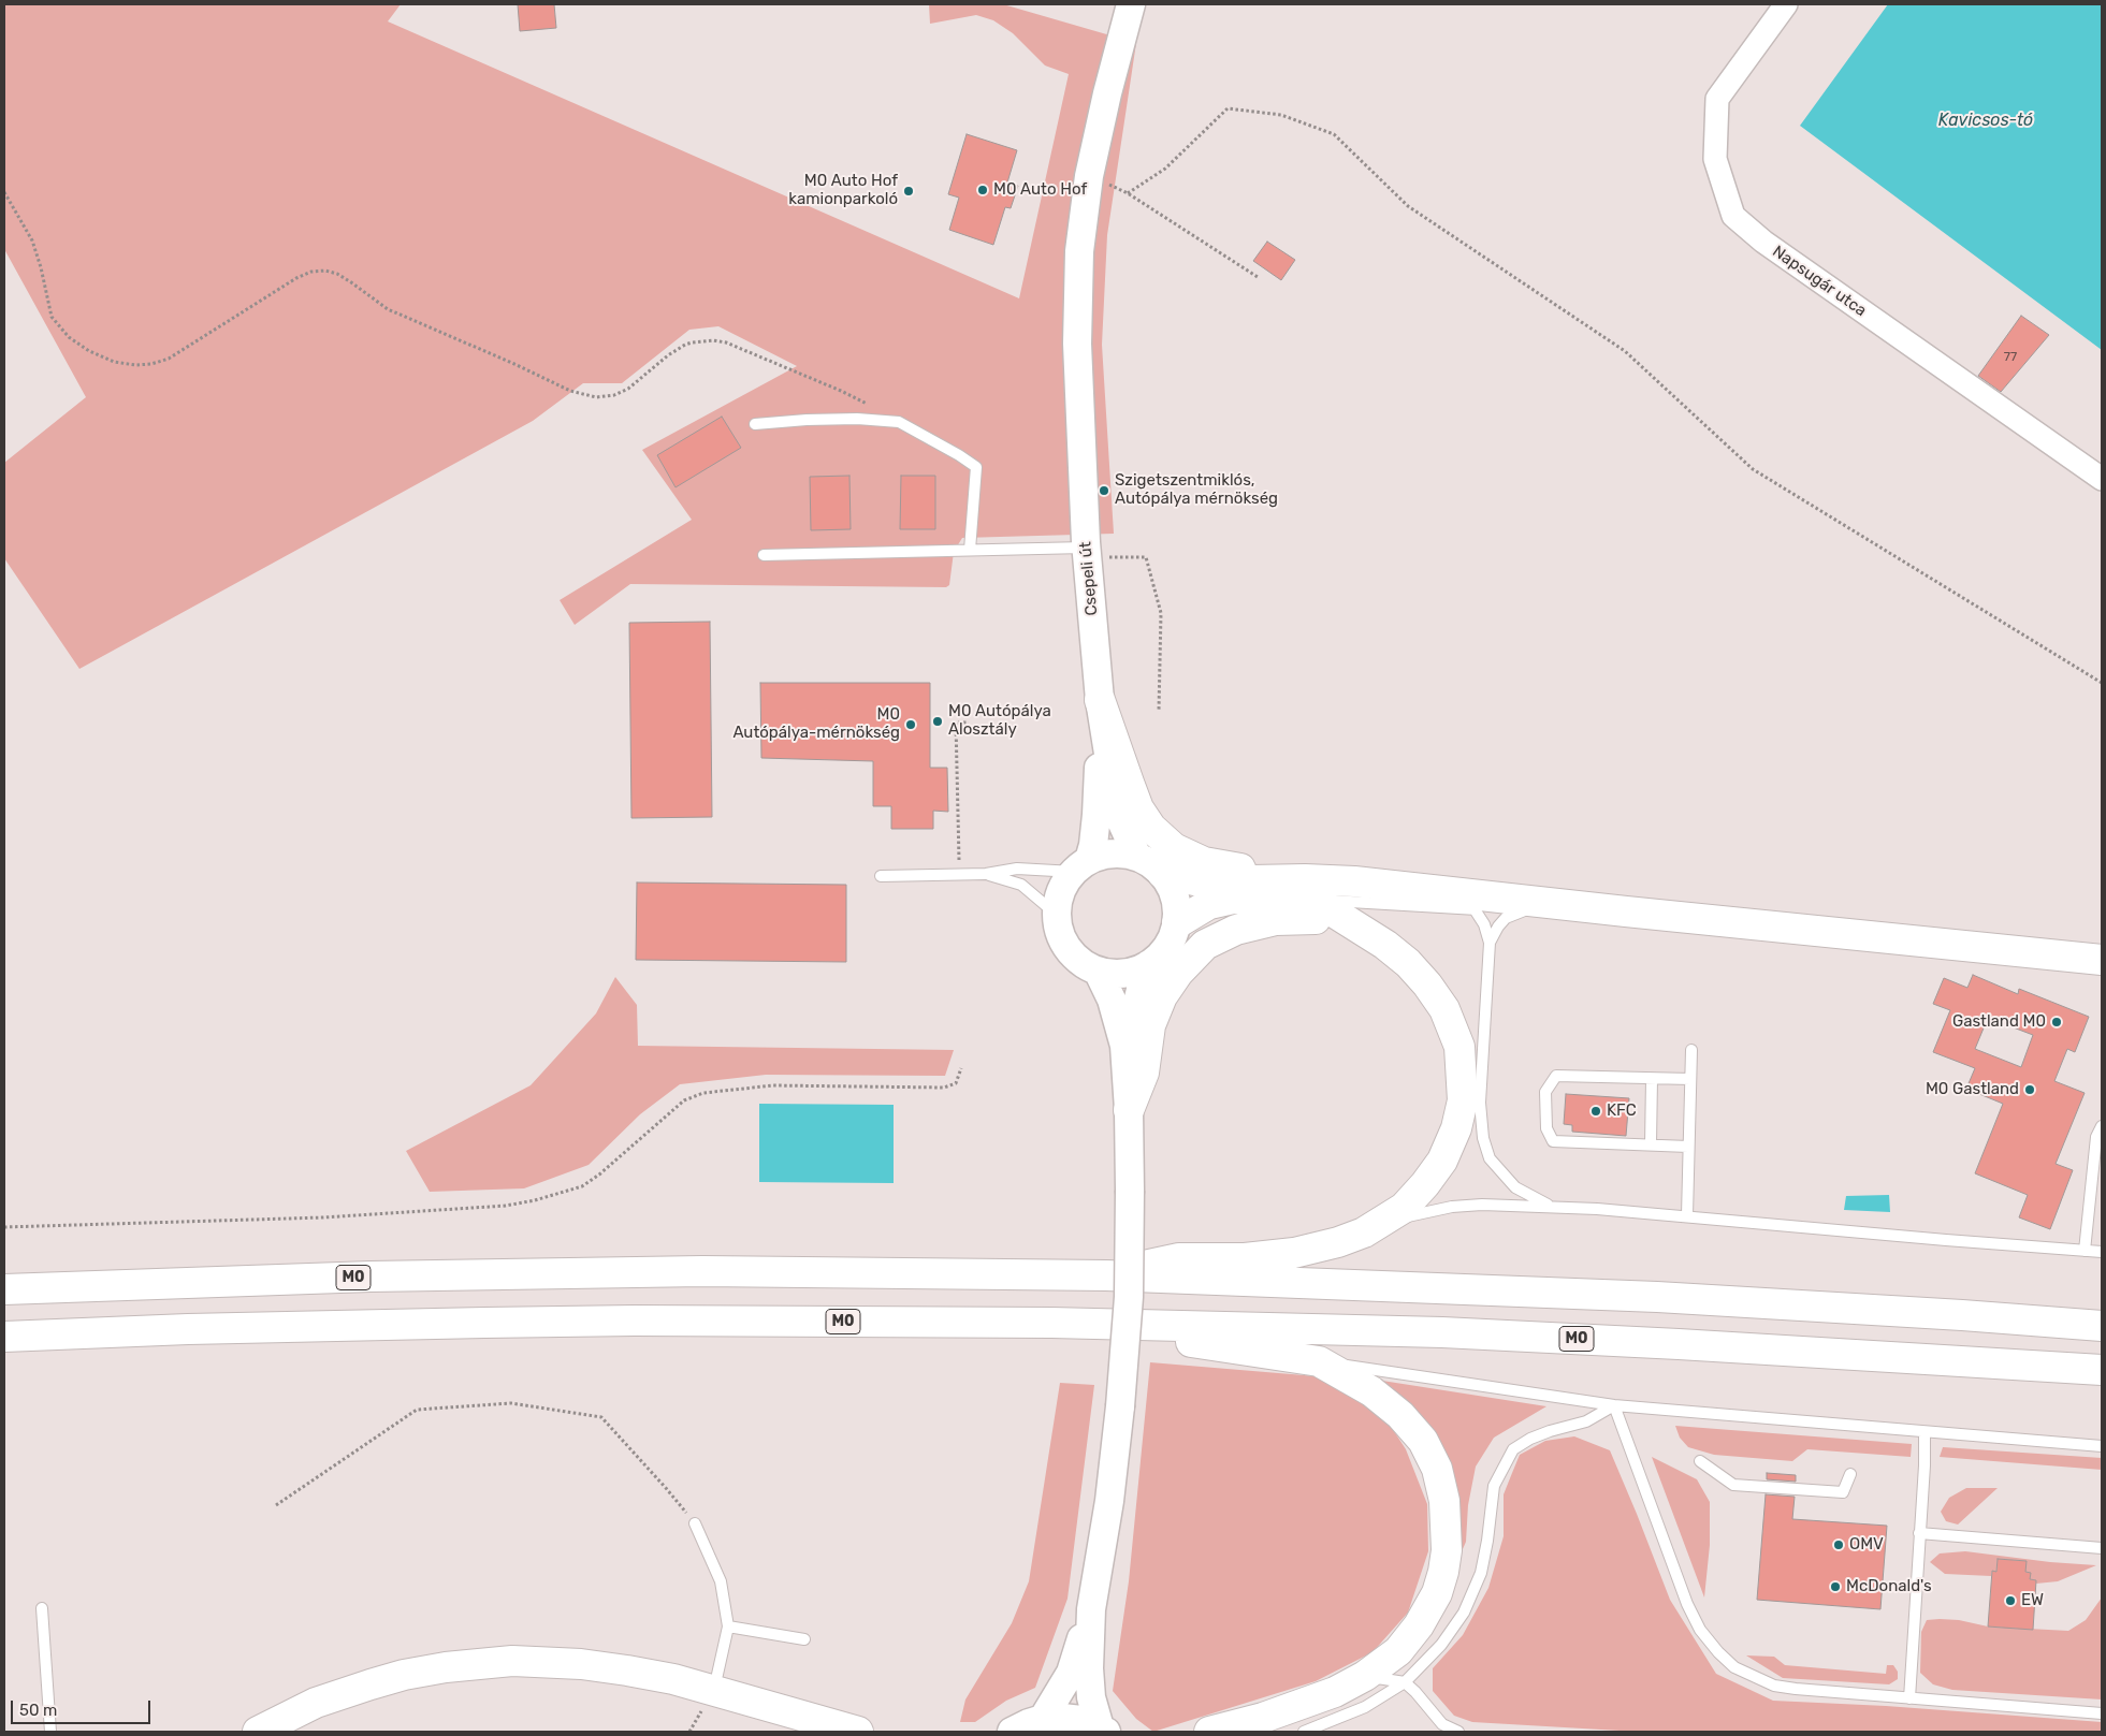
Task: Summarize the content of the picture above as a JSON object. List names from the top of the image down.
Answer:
{
  "streets": {
    "main road": ["M0"],
    "street": ["Napsugár utca", "Csepeli út"]
  },
  "water": ["Kavicsos-tó"],
  "places": [
    "M0 Auto Hof",
    "M0 Auto Hof kamionparkoló",
    "Szigetszentmiklós, Autópálya mérnökség",
    "M0 Autópálya Alosztály",
    "M0 Autópálya-mérnökség",
    "Gastland M0",
    "M0 Gastland",
    "KFC",
    "OMV",
    "McDonald's",
    "EW"
  ],
  "house_numbers": ["77"],
  "scale_bar": "50 m"
}
